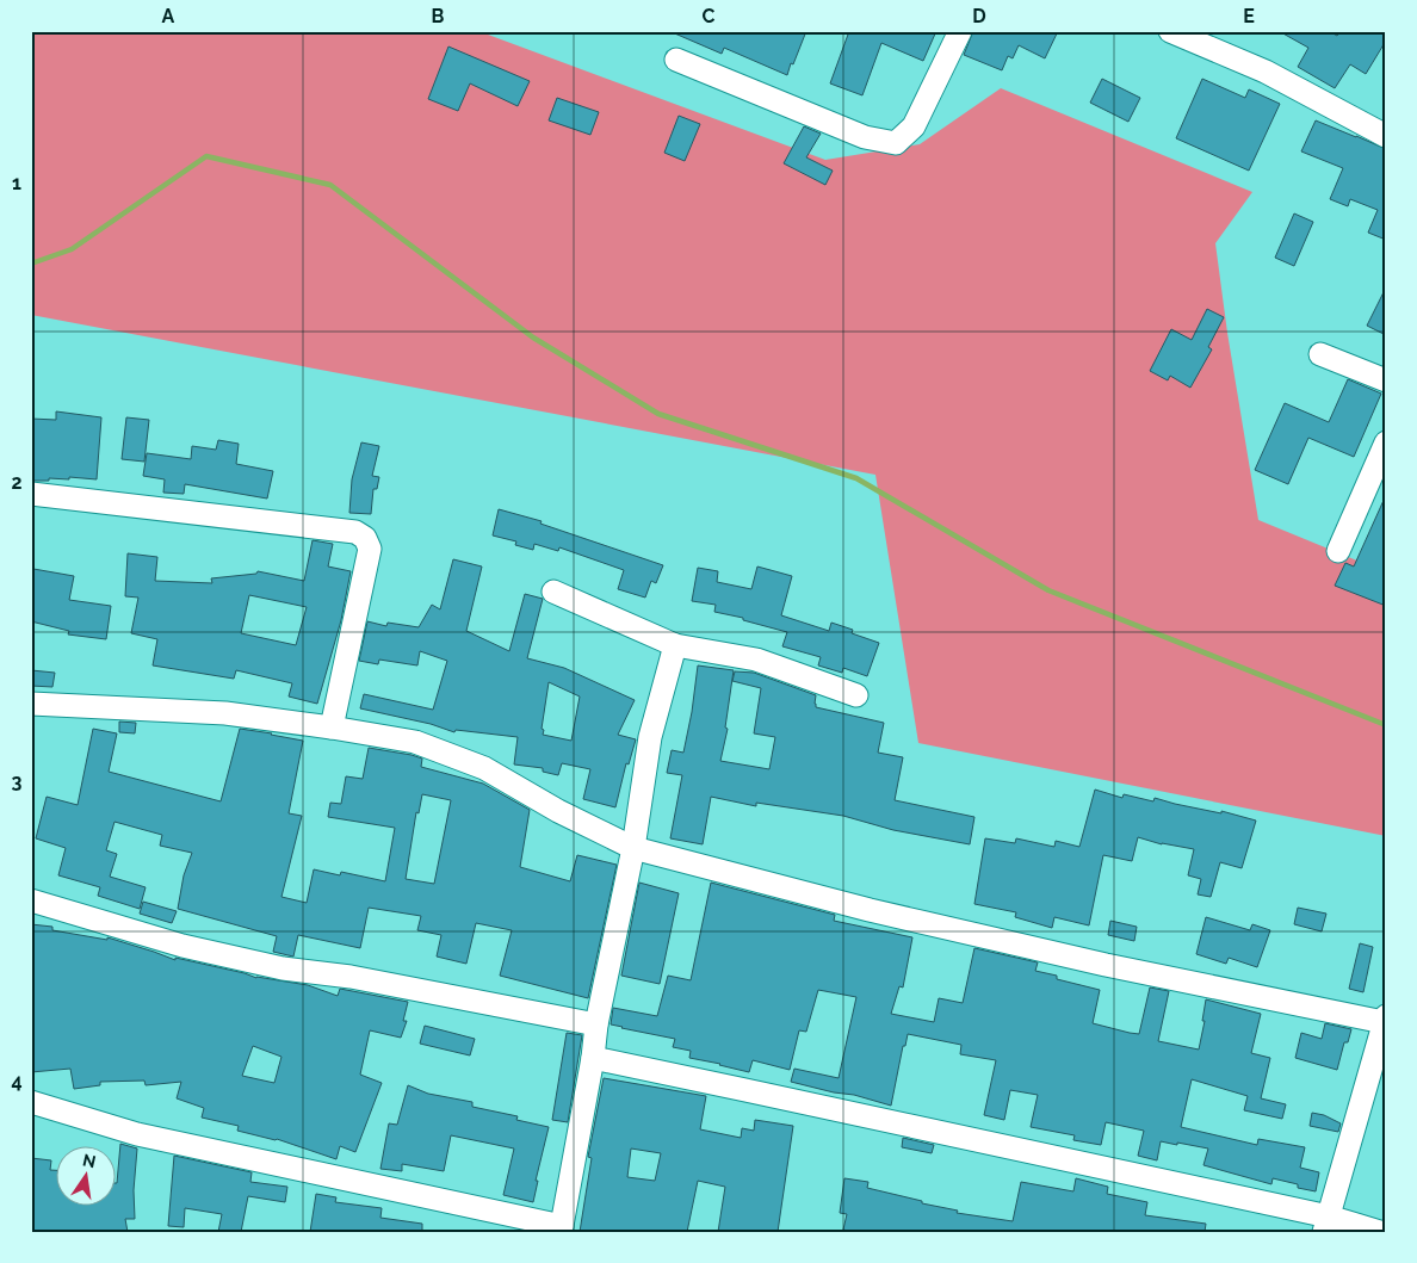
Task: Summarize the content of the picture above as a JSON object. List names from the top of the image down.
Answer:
{
  "north": "top",
  "grid": {
    "columns": [
      "A",
      "B",
      "C",
      "D",
      "E"
    ],
    "rows": [
      "1",
      "2",
      "3",
      "4"
    ]
  }
}
